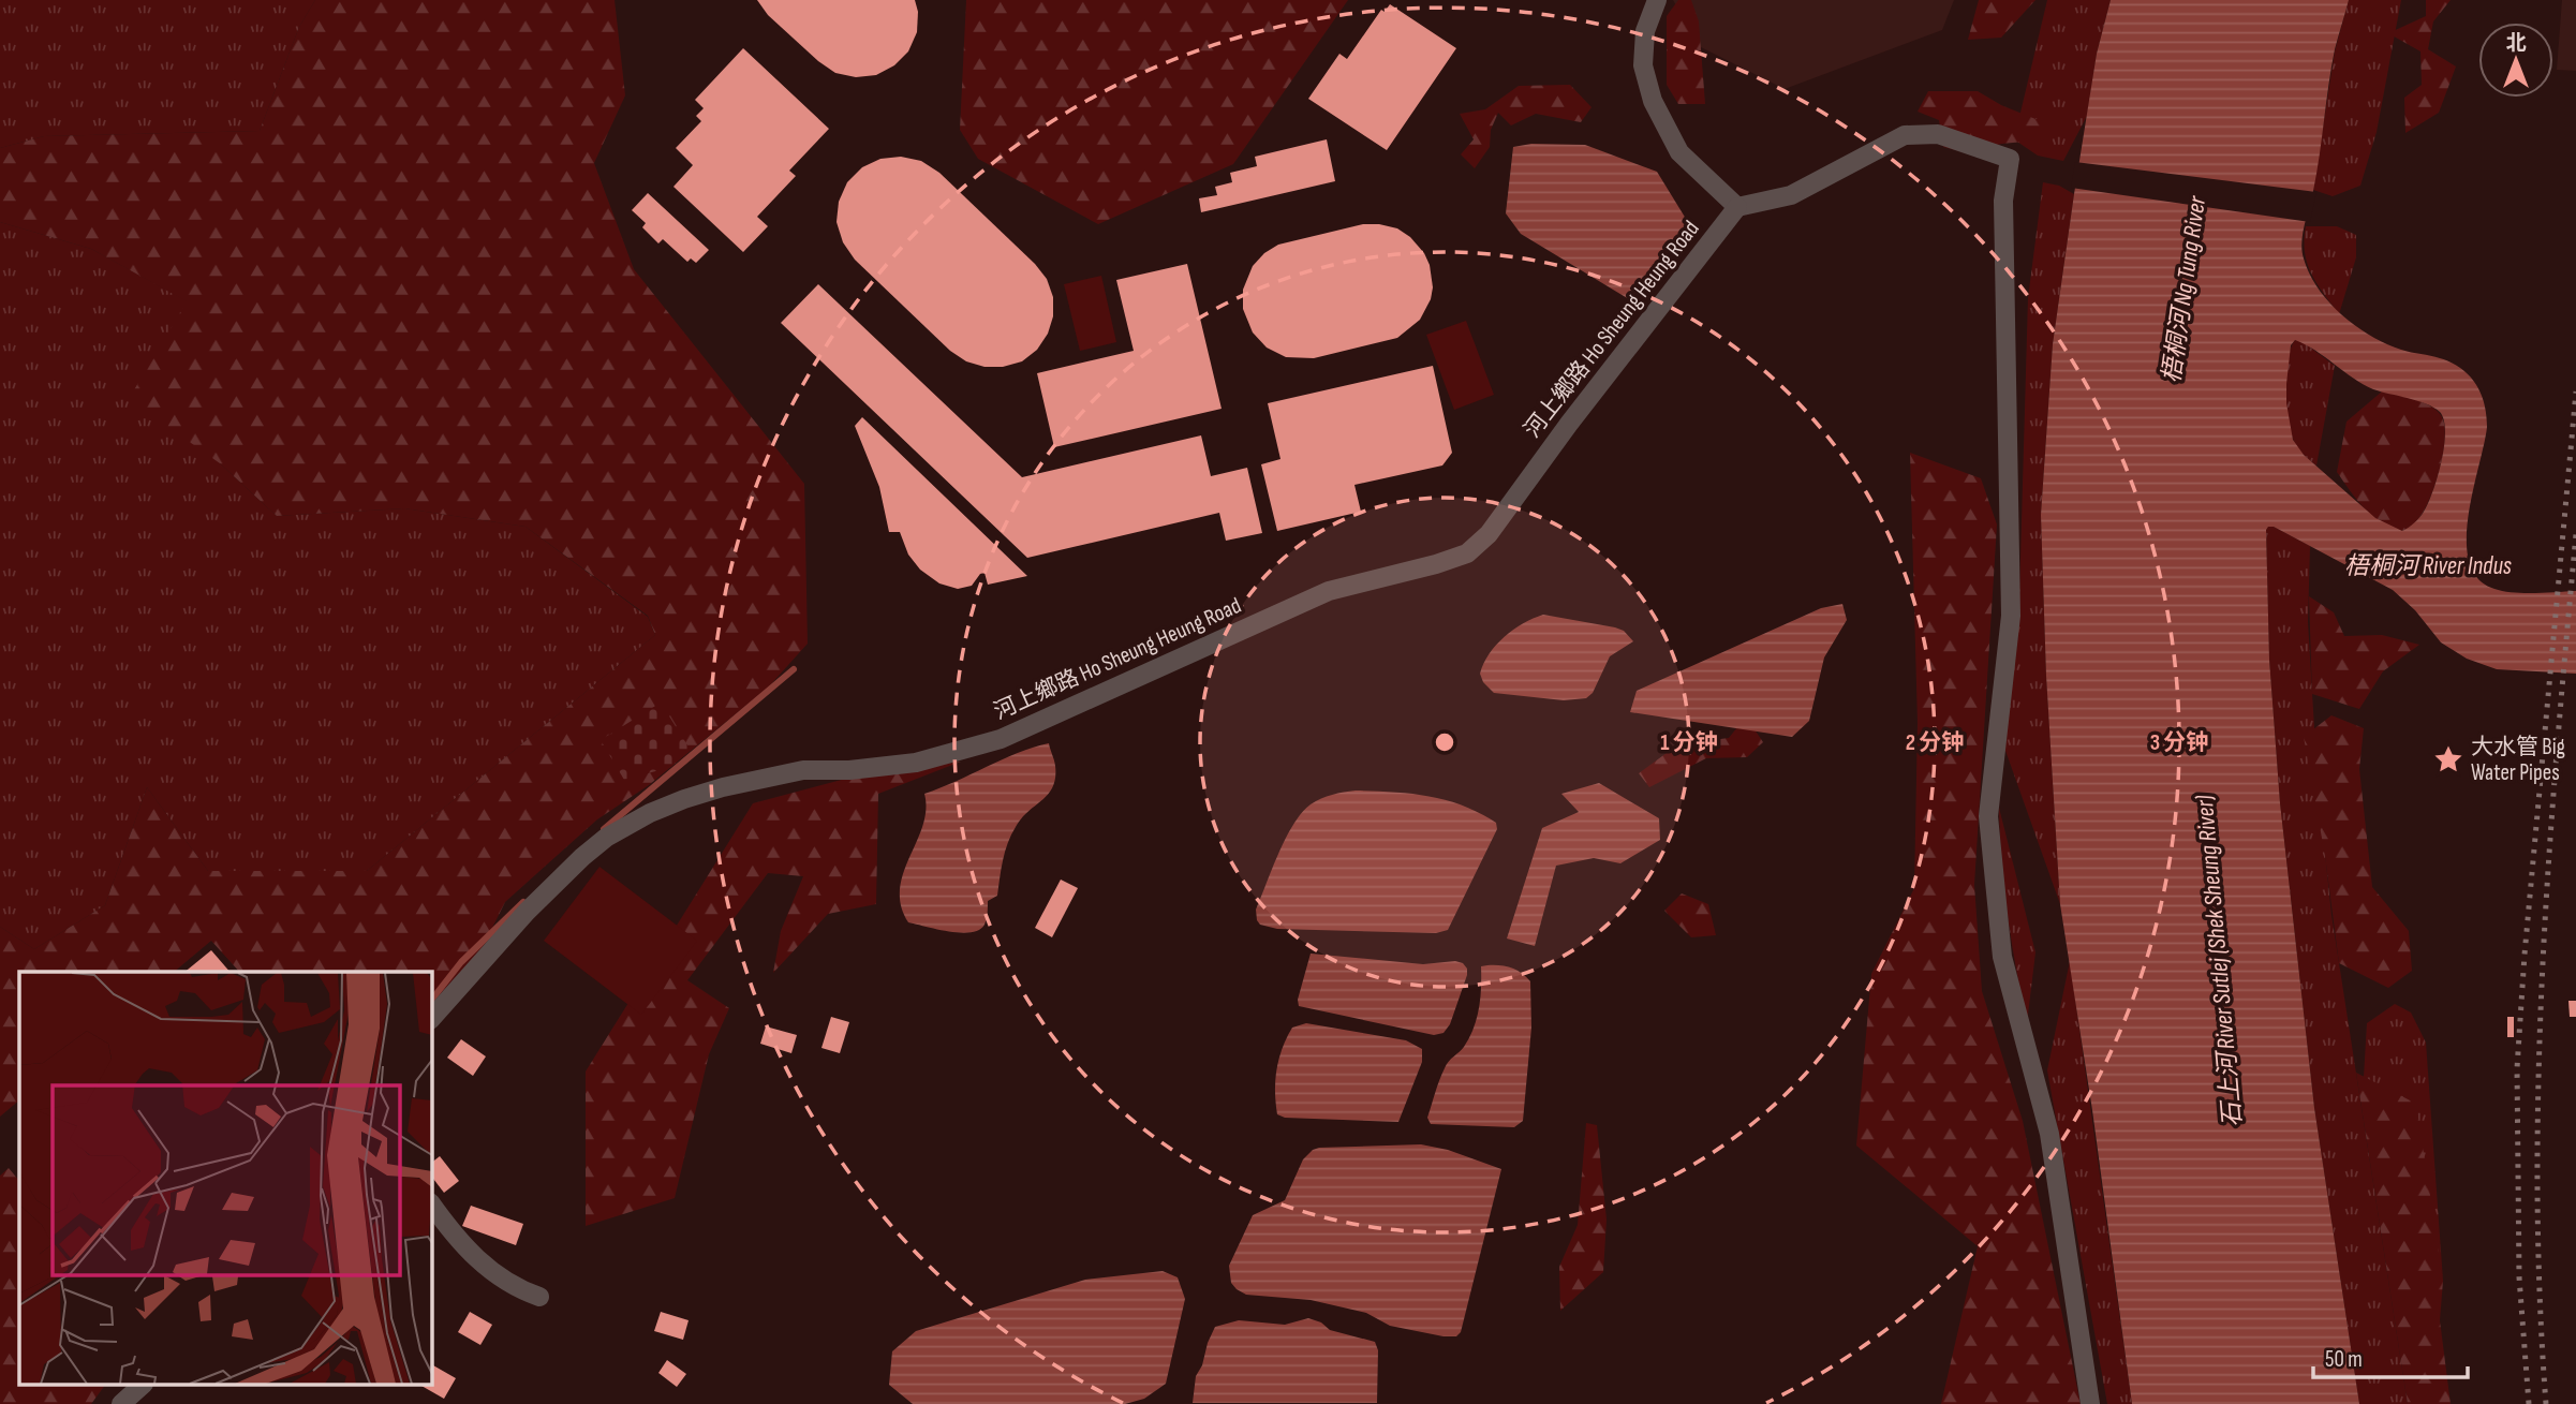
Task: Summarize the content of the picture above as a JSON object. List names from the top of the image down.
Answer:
{
  "streets": {
    "street": ["河上鄉路 Ho Sheung Heung Road"]
  },
  "water": ["梧桐河 Ng Tung River", "梧桐河 River Indus", "石上河 River Sutlej (Shek Sheung River)"],
  "places": {
    "place": ["大水管 Big Water Pipes"]
  },
  "scale_bar": "50 m",
  "north": "top",
  "rings": ["1 分钟", "2 分钟", "3 分钟"]
}
